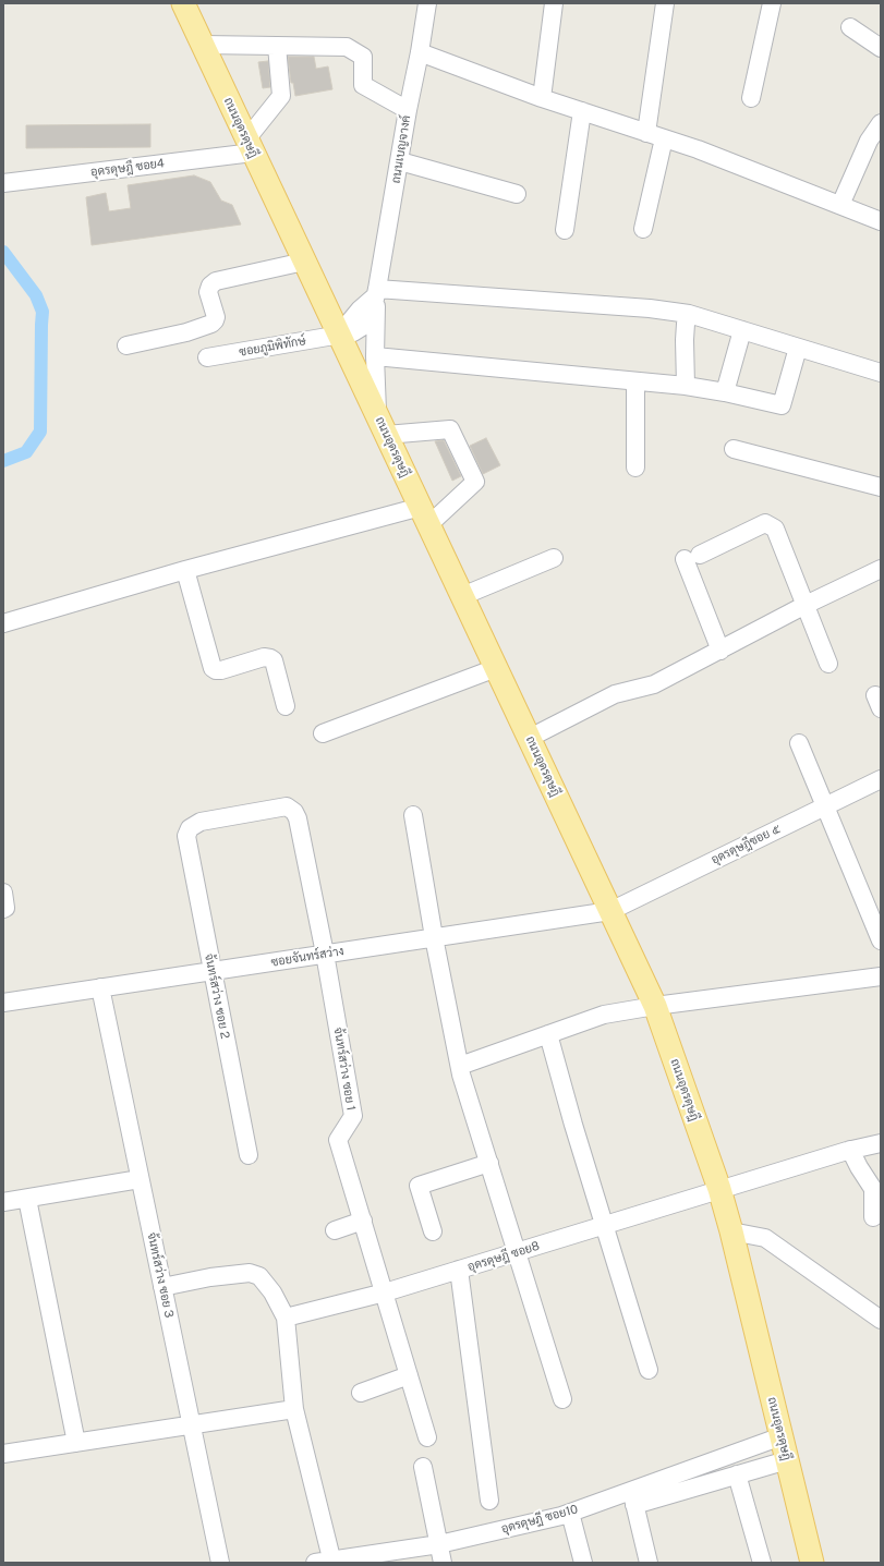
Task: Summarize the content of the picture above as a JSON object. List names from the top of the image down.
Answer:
{
  "streets": {
    "main road": ["ถนนอุดรดุษฎี"],
    "street": [
      "ถนนเบญจางค์",
      "อุดรดุษฎี ซอย4",
      "ซอยภูมิพิทักษ์",
      "อุดรดุษฎีซอย ๕",
      "ซอยจันทร์สว่าง",
      "จ้นทร์สว่าง ซอย 2",
      "จ้นทร์สว่าง ซอย 1",
      "อุดรดุษฎี ซอย8",
      "จ้นทร์สว่าง ซอย 3",
      "อุดรดุษฎี ซอย10"
    ]
  },
  "crossings": [
    ["ถนนอุดรดุษฎี", "ถนนเบญจางค์"],
    ["ถนนอุดรดุษฎี", "อุดรดุษฎี ซอย4"],
    ["ถนนอุดรดุษฎี", "ซอยภูมิพิทักษ์"],
    ["ถนนอุดรดุษฎี", "อุดรดุษฎีซอย ๕"],
    ["ถนนอุดรดุษฎี", "ซอยจันทร์สว่าง"],
    ["ถนนอุดรดุษฎี", "อุดรดุษฎี ซอย8"],
    ["ถนนอุดรดุษฎี", "อุดรดุษฎี ซอย10"],
    ["ถนนเบญจางค์", "ซอยภูมิพิทักษ์"],
    ["อุดรดุษฎีซอย ๕", "ซอยจันทร์สว่าง"],
    ["ซอยจันทร์สว่าง", "จ้นทร์สว่าง ซอย 2"],
    ["ซอยจันทร์สว่าง", "จ้นทร์สว่าง ซอย 1"],
    ["ซอยจันทร์สว่าง", "จ้นทร์สว่าง ซอย 3"],
    ["จ้นทร์สว่าง ซอย 2", "จ้นทร์สว่าง ซอย 1"],
    ["จ้นทร์สว่าง ซอย 1", "อุดรดุษฎี ซอย8"]
  ]
}
